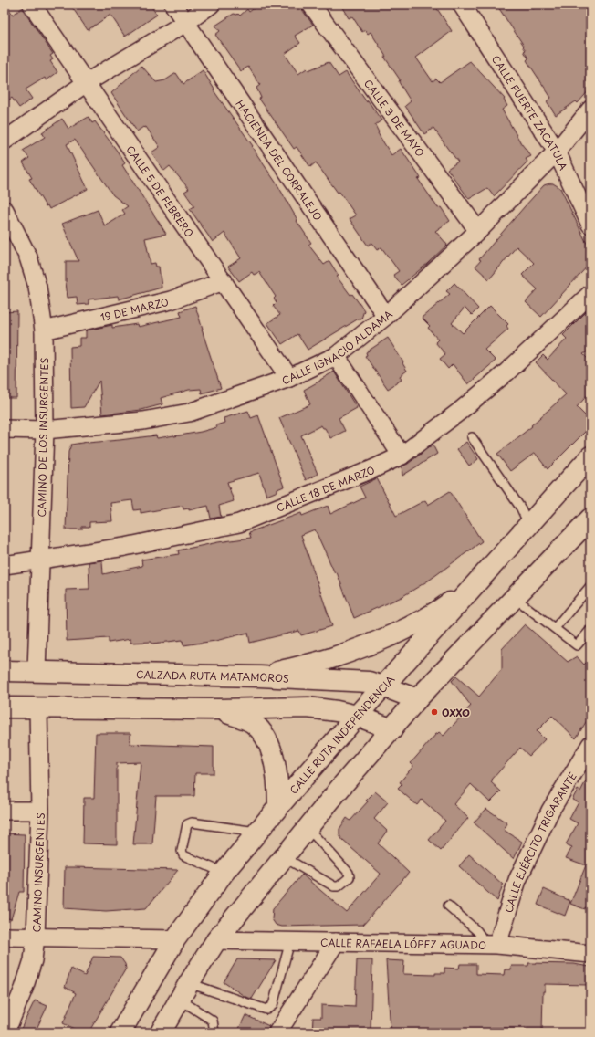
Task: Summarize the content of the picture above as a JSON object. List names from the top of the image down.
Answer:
{
  "streets": {
    "main road": ["CALZADA RUTA MATAMOROS", "CALLE RUTA INDEPENDENCIA"],
    "street": [
      "CALLE FUERTE ZACATULA",
      "CALLE 3 DE MAYO",
      "HACIENDA DEL CORRALEJO",
      "CALLE 5 DE FEBRERO",
      "19 DE MARZO",
      "CALLE IGNACIO ALDAMA",
      "CAMINO DE LOS INSURGENTES",
      "CALLE 18 DE MARZO",
      "CALLE EJÉRCITO TRIGARANTE",
      "CAMINO INSURGENTES",
      "CALLE RAFAELA LÓPEZ AGUADO"
    ]
  },
  "crossings": [
    ["CALLE FUERTE ZACATULA", "CALLE IGNACIO ALDAMA"],
    ["CALLE 3 DE MAYO", "CALLE IGNACIO ALDAMA"],
    ["HACIENDA DEL CORRALEJO", "CALLE IGNACIO ALDAMA"],
    ["CALLE 5 DE FEBRERO", "19 DE MARZO"],
    ["CALLE 5 DE FEBRERO", "CALLE IGNACIO ALDAMA"],
    ["19 DE MARZO", "CAMINO DE LOS INSURGENTES"],
    ["CALLE IGNACIO ALDAMA", "CAMINO DE LOS INSURGENTES"],
    ["CAMINO DE LOS INSURGENTES", "CALLE 18 DE MARZO"],
    ["CAMINO DE LOS INSURGENTES", "CALZADA RUTA MATAMOROS"],
    ["CALZADA RUTA MATAMOROS", "CALLE RUTA INDEPENDENCIA"],
    ["CALLE EJÉRCITO TRIGARANTE", "CALLE RAFAELA LÓPEZ AGUADO"]
  ],
  "places": ["OXXO"]
}
